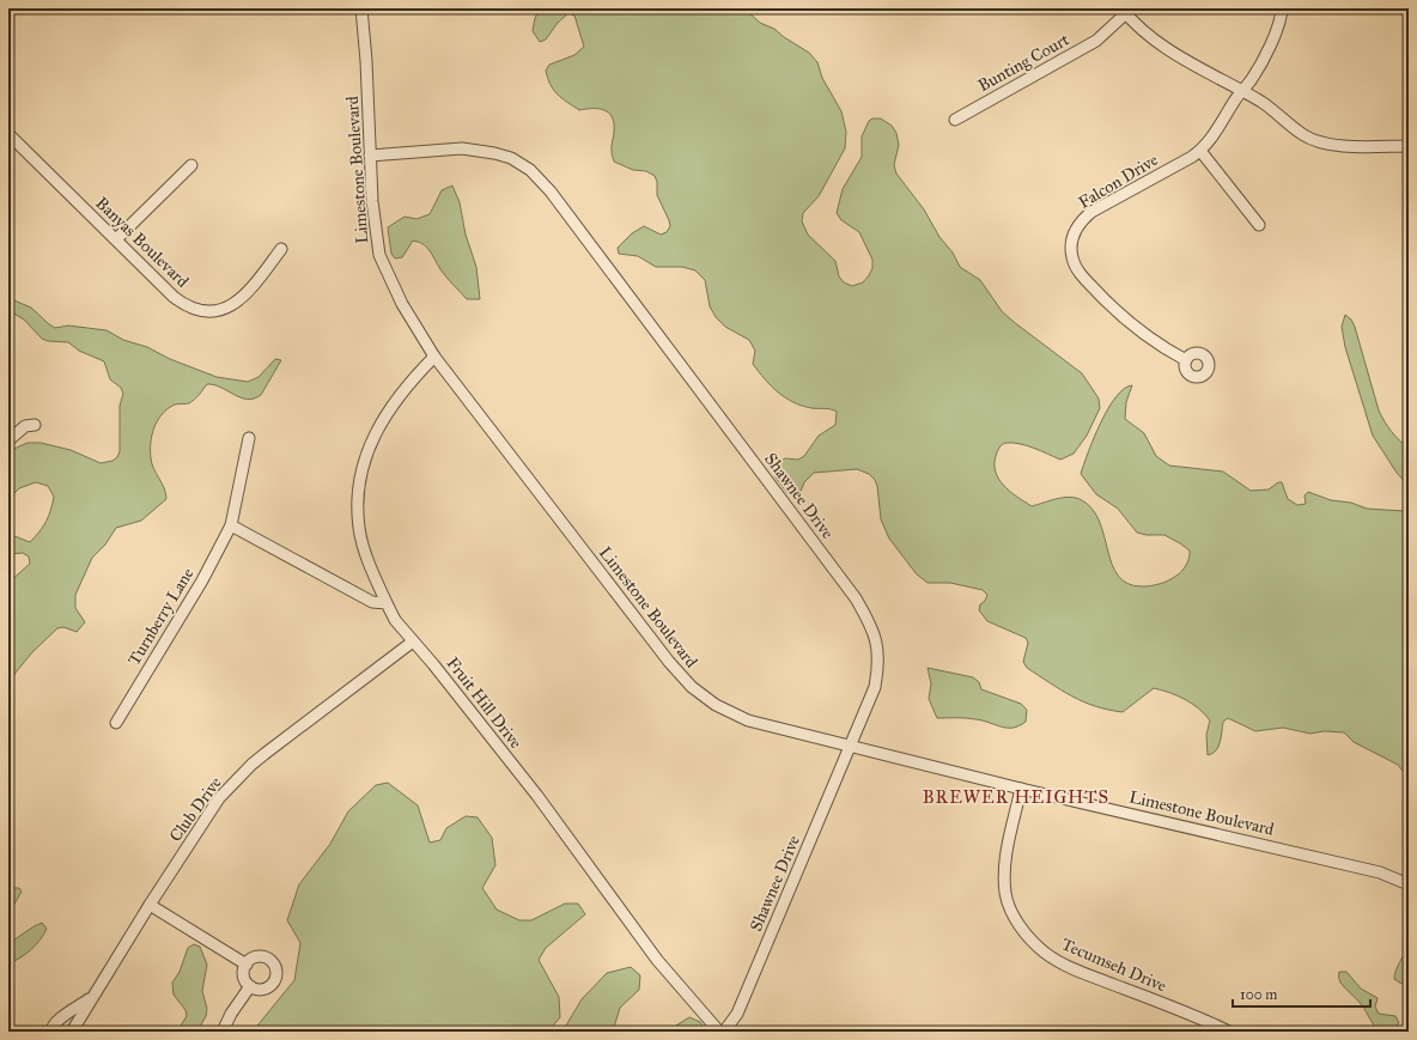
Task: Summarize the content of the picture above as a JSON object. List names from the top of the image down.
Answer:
{
  "streets": {
    "street": [
      "Bunting Court",
      "Limestone Boulevard",
      "Falcon Drive",
      "Banyas Boulevard",
      "Shawnee Drive",
      "Turnberry Lane",
      "Fruit Hill Drive",
      "Club Drive",
      "Tecumseh Drive"
    ]
  },
  "crossings": [
    ["Limestone Boulevard", "Shawnee Drive"],
    ["Limestone Boulevard", "Tecumseh Drive"],
    ["Fruit Hill Drive", "Club Drive"]
  ],
  "districts": ["BREWER HEIGHTS"],
  "scale_bar": "100 m"
}
